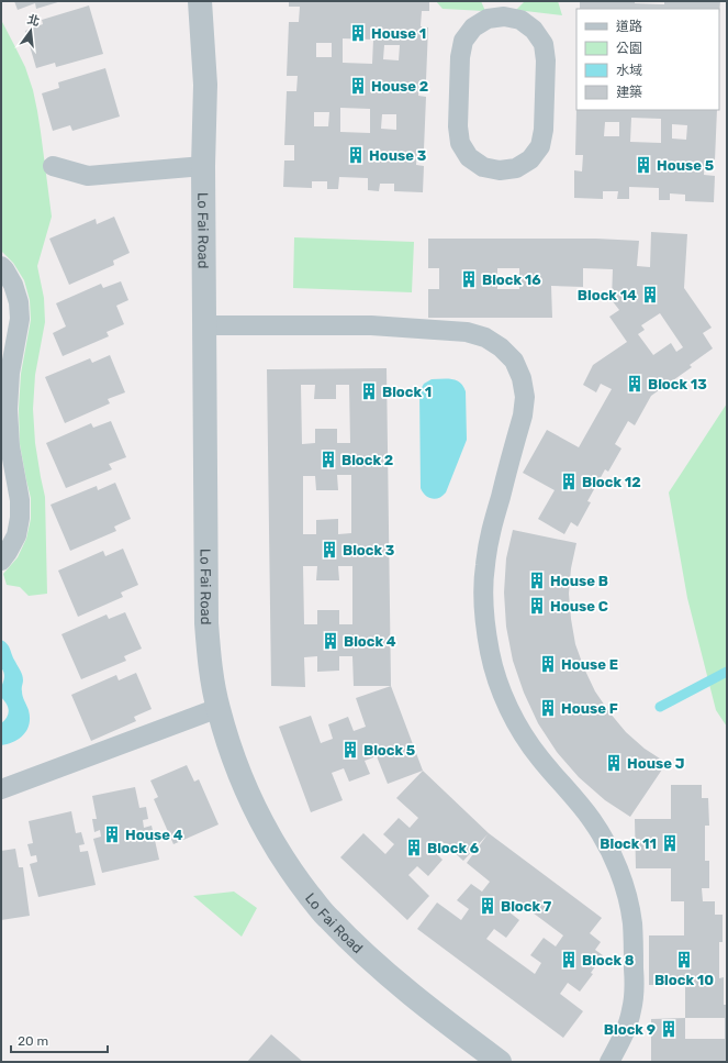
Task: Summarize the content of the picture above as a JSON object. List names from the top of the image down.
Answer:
{
  "streets": {
    "street": ["Lo Fai Road"]
  },
  "places": {
    "building": [
      "House 1",
      "House 2",
      "House 3",
      "House 5",
      "Block 16",
      "Block 14",
      "Block 13",
      "Block 1",
      "Block 2",
      "Block 12",
      "Block 3",
      "House B",
      "House C",
      "Block 4",
      "House E",
      "House F",
      "Block 5",
      "House J",
      "House 4",
      "Block 11",
      "Block 6",
      "Block 7",
      "Block 8",
      "Block 10",
      "Block 9"
    ]
  },
  "legend": [
    "道路",
    "公園",
    "水域",
    "建築"
  ],
  "scale_bar": "20 m",
  "north": "top"
}
